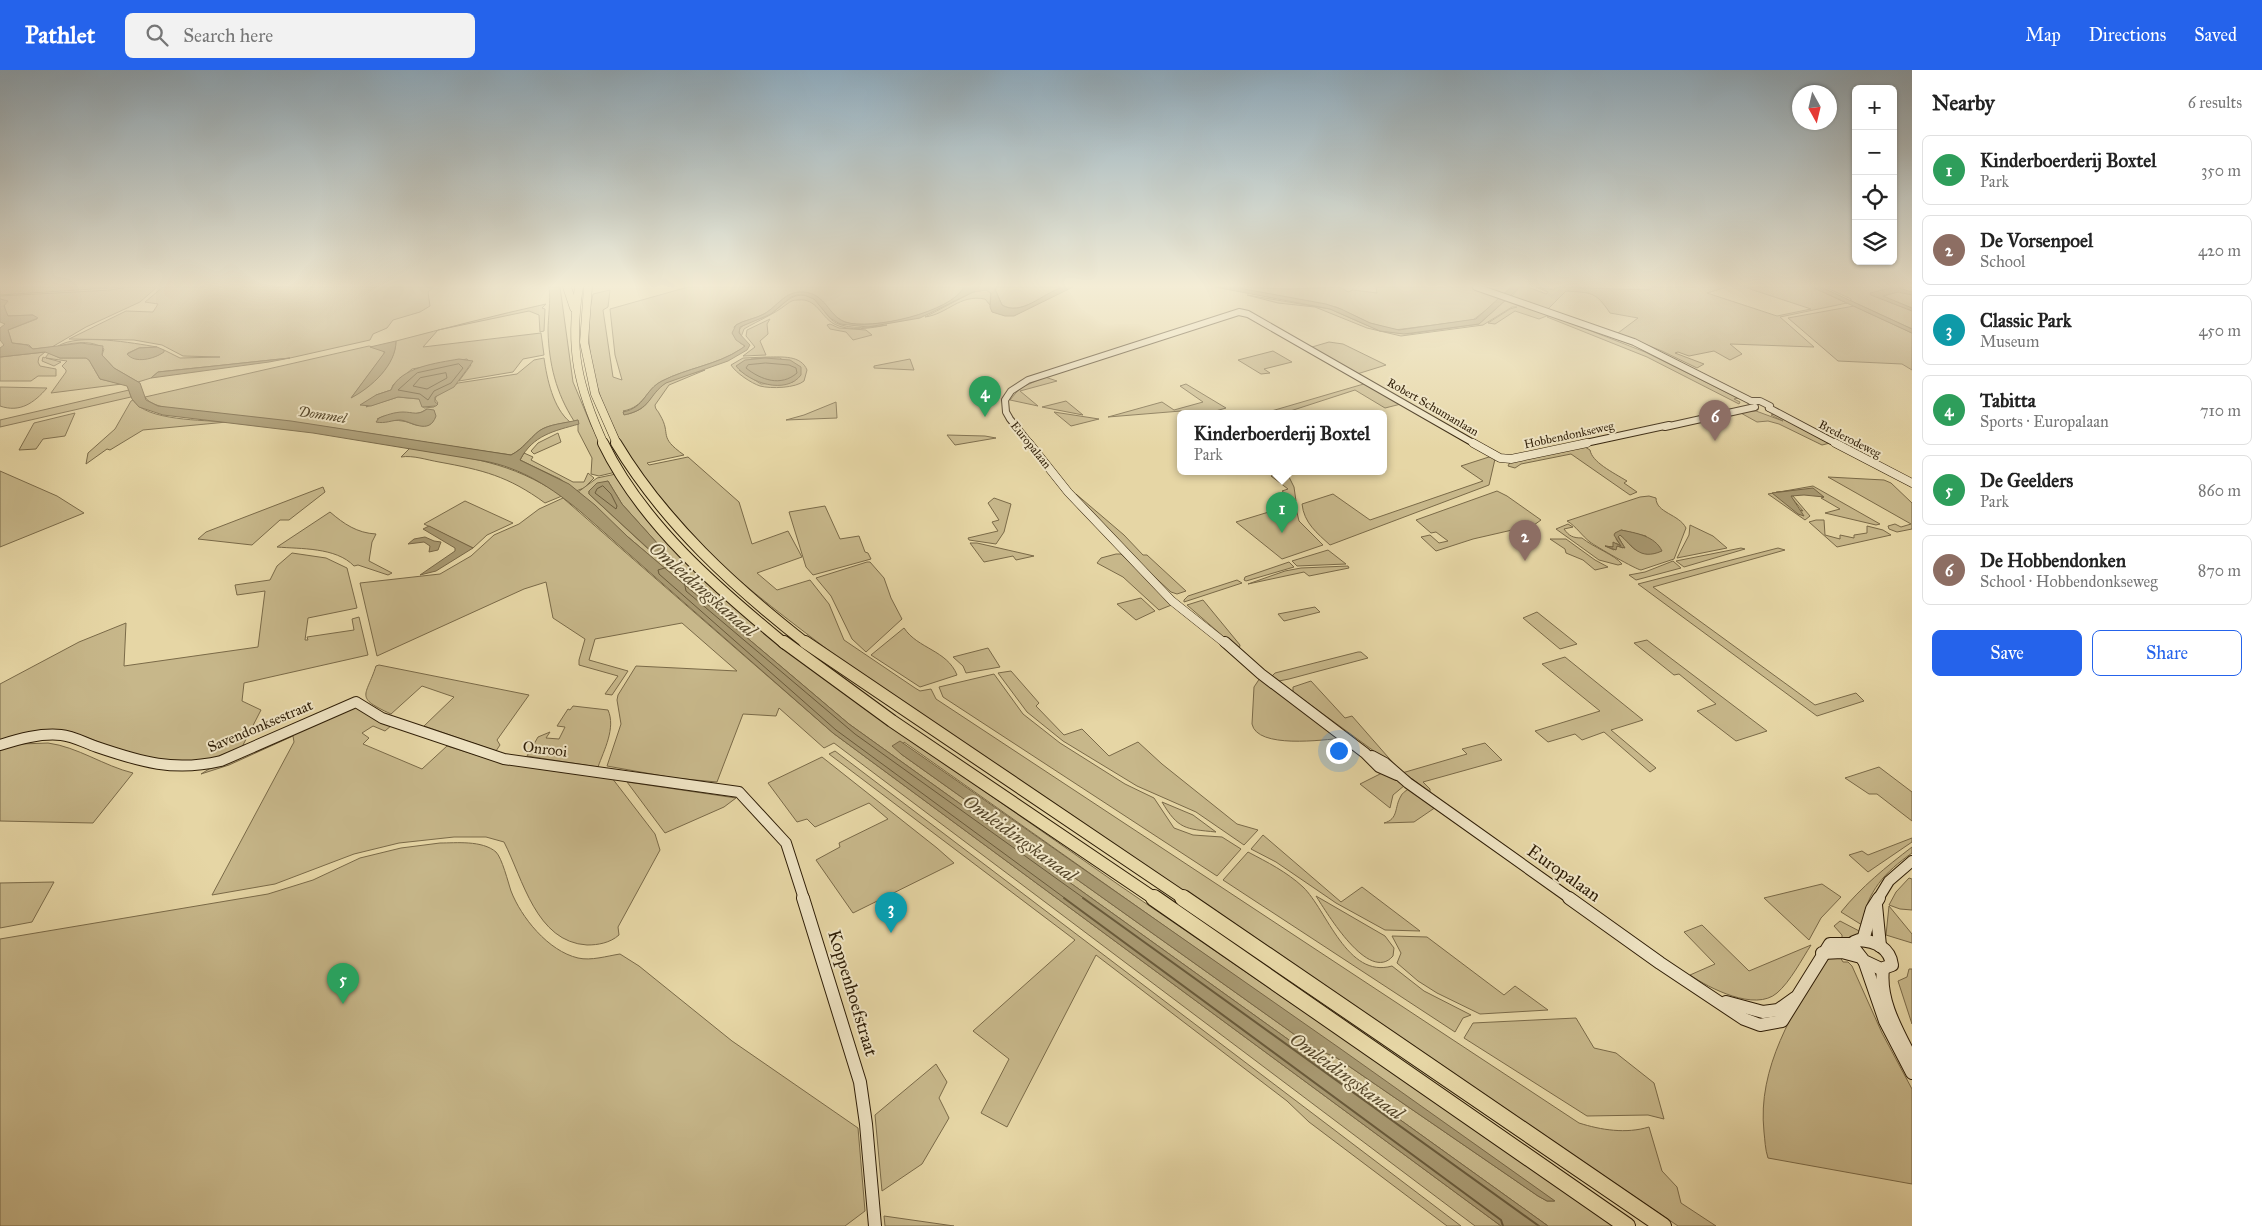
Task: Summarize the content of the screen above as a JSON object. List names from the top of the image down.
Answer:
{
  "streets": {
    "street": [
      "Robert Schumanlaan",
      "Hobbendonkseweg",
      "Brederodeweg",
      "Europalaan",
      "Savendonksestraat",
      "Onrooi",
      "Koppenhoefstraat"
    ]
  },
  "crossings": [
    ["Robert Schumanlaan", "Hobbendonkseweg"],
    ["Hobbendonkseweg", "Brederodeweg"],
    ["Savendonksestraat", "Onrooi"],
    ["Onrooi", "Koppenhoefstraat"]
  ],
  "water": ["Dommel", "Omleidingskanaal"],
  "north": "bottom",
  "page": {
    "header": "Pathlet",
    "search": "Search here",
    "nav": ["Map", "Directions", "Saved"],
    "heading": ["Nearby", "6 results"],
    "map_buttons": ["+", "−"],
    "list": [
      {
        "mark": "1",
        "name": "Kinderboerderij Boxtel",
        "note": "Park",
        "value": "350 m"
      },
      {
        "mark": "2",
        "name": "De Vorsenpoel",
        "note": "School",
        "value": "420 m"
      },
      {
        "mark": "3",
        "name": "Classic Park",
        "note": "Museum",
        "value": "450 m"
      },
      {
        "mark": "4",
        "name": "Tabitta",
        "note": "Sports · Europalaan",
        "value": "710 m"
      },
      {
        "mark": "5",
        "name": "De Geelders",
        "note": "Park",
        "value": "860 m"
      },
      {
        "mark": "6",
        "name": "De Hobbendonken",
        "note": "School · Hobbendonkseweg",
        "value": "870 m"
      }
    ],
    "pins": [
      "4",
      "6",
      "1",
      "2",
      "3",
      "5"
    ],
    "popup": ["Kinderboerderij Boxtel", "Park"],
    "buttons": ["Save", "Share"]
  }
}
